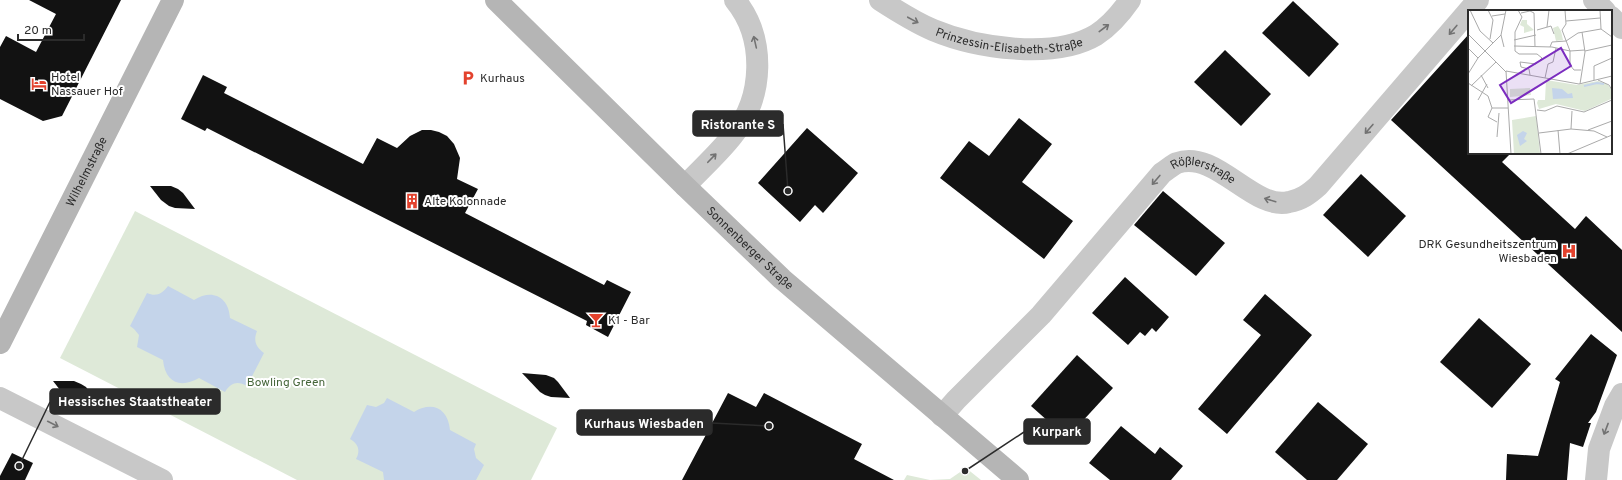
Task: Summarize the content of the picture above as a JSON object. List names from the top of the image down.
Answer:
{
  "streets": {
    "main road": ["Wilhelmstraße", "Sonnenberger Straße"],
    "street": ["Prinzessin-Elisabeth-Straße", "Rößlerstraße"]
  },
  "crossings": [
    ["Rößlerstraße", "Sonnenberger Straße"]
  ],
  "one_way": ["Prinzessin-Elisabeth-Straße", "Rößlerstraße"],
  "parks": ["Bowling Green"],
  "places": {
    "parking": ["Kurhaus"],
    "hotel": ["Hotel Nassauer Hof"],
    "other": [
      "Ristorante S",
      "Kurhaus Wiesbaden",
      "Hessisches Staatstheater",
      "Kurpark"
    ],
    "building": ["Alte Kolonnade"],
    "hospital": ["DRK Gesundheitszentrum Wiesbaden"],
    "bar": ["K1 - Bar"]
  },
  "scale_bar": "20 m"
}
